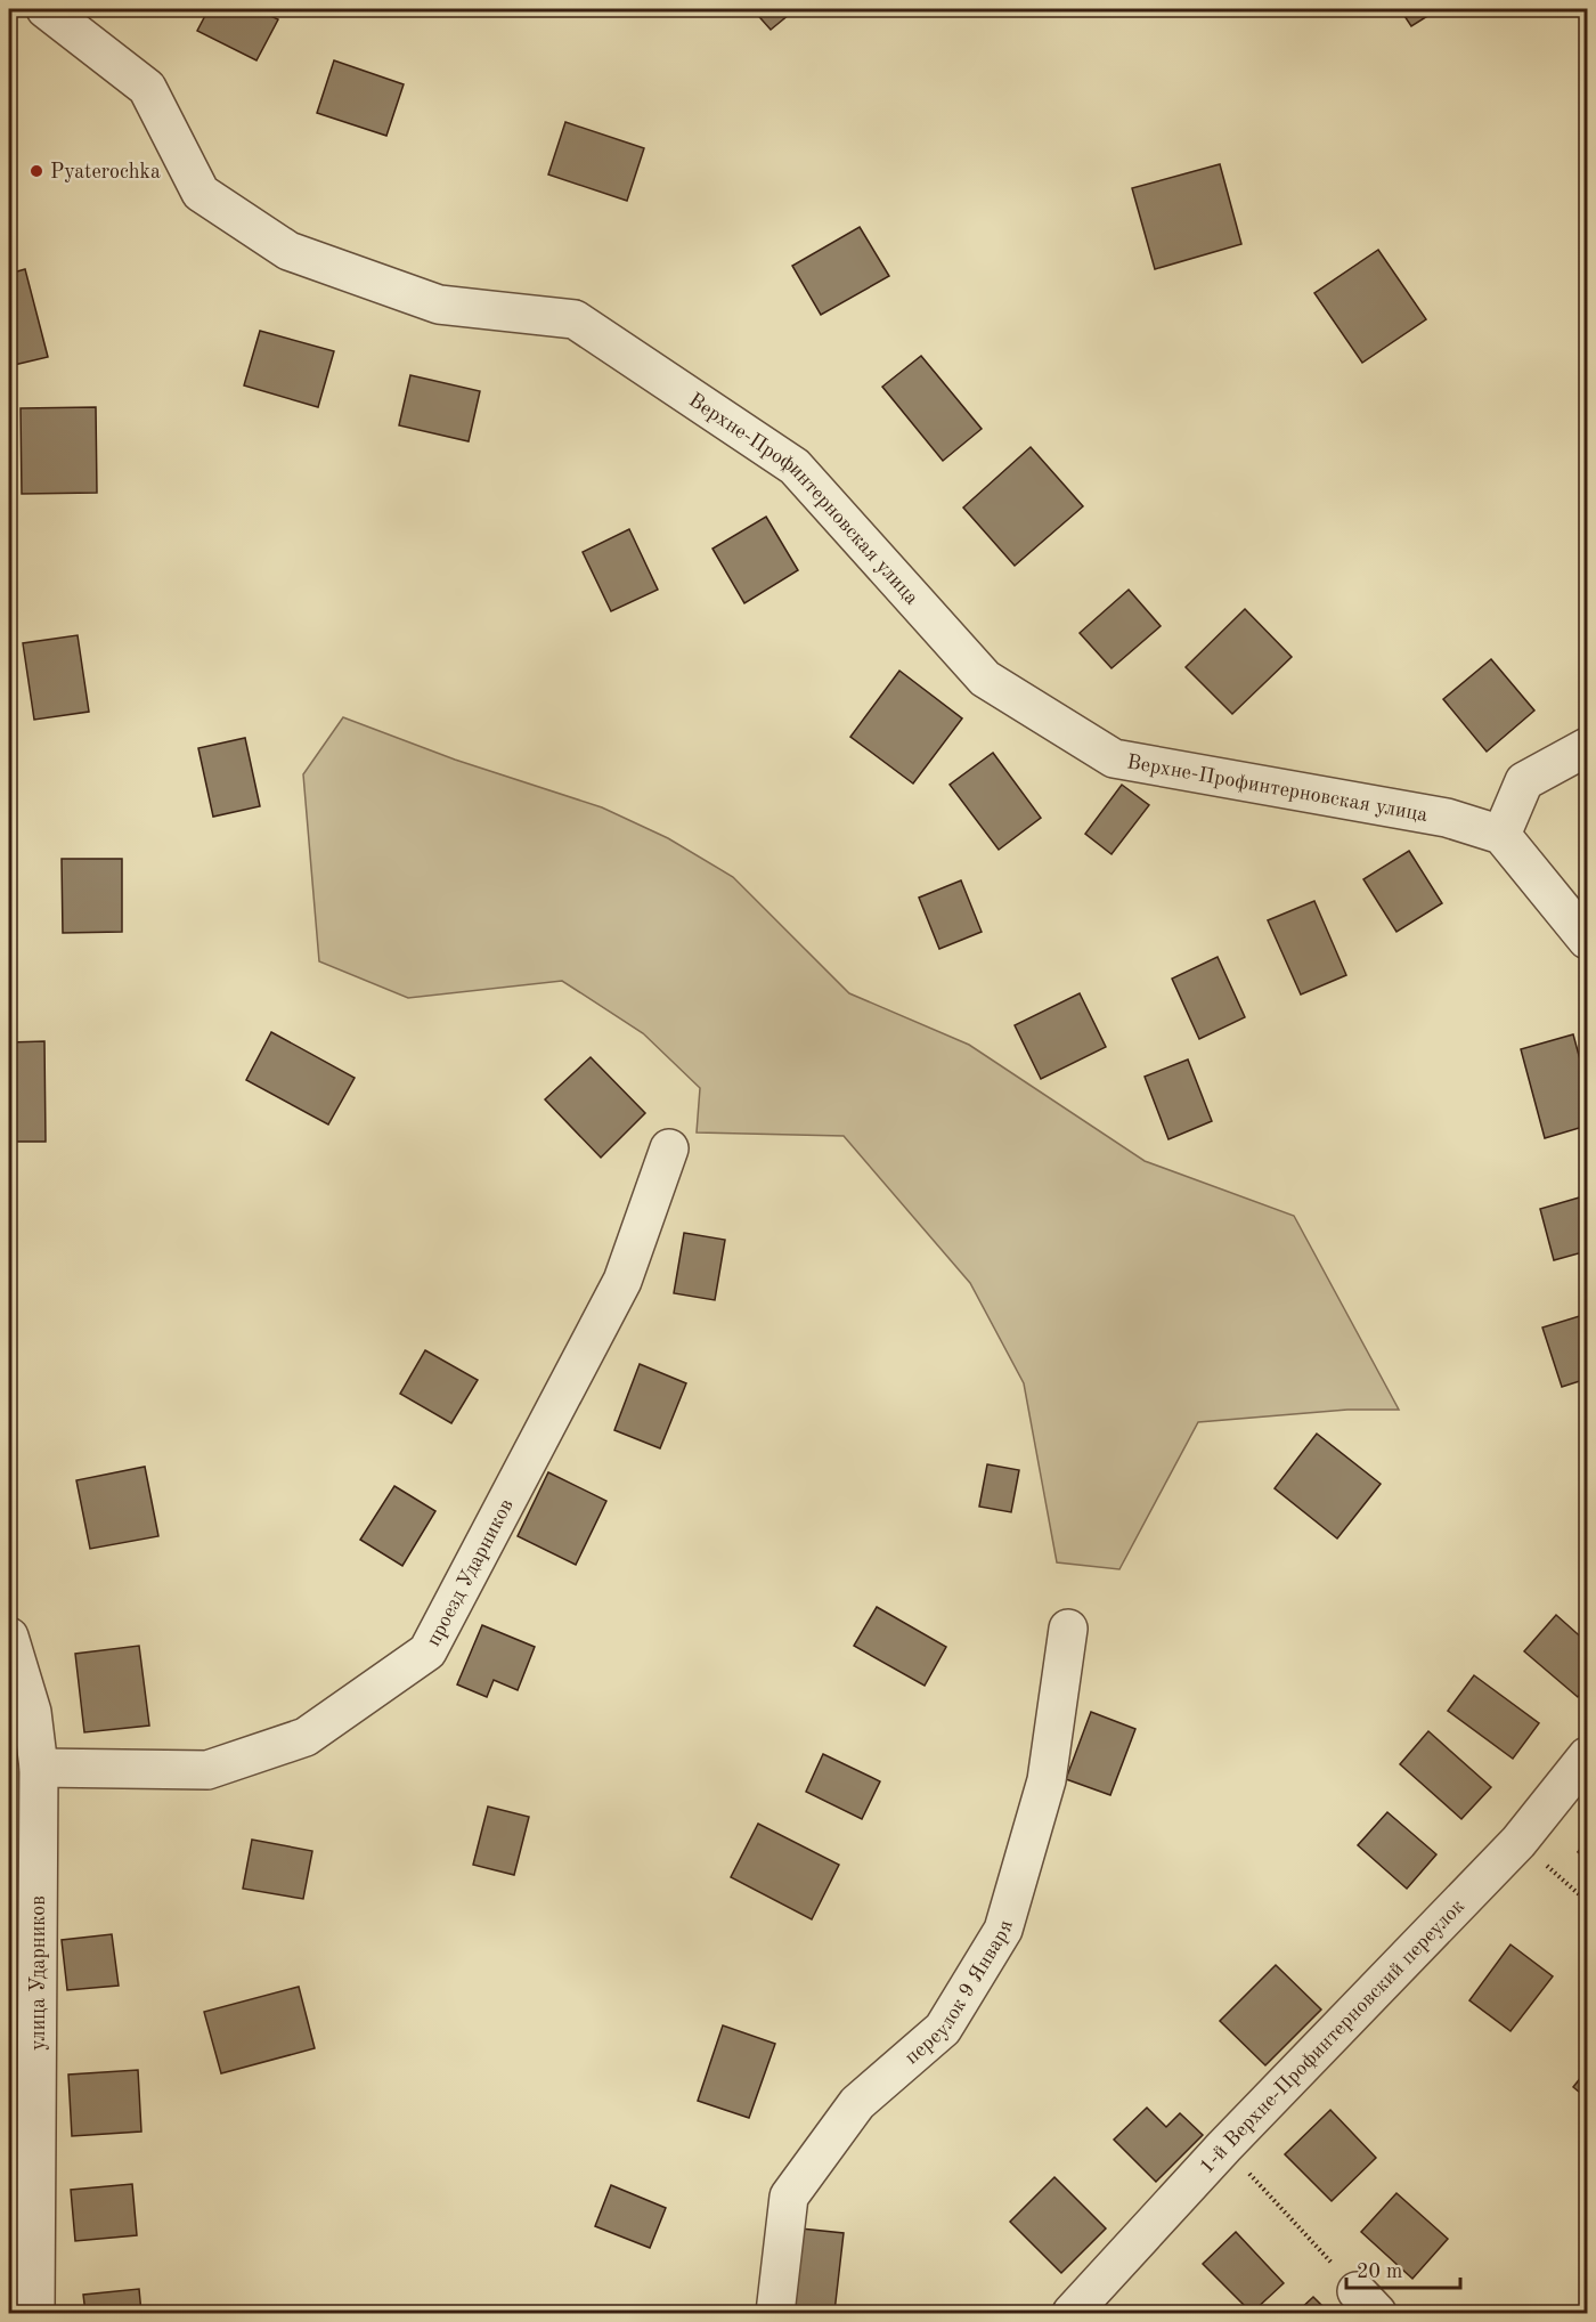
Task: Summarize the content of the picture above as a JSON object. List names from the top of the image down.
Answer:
{
  "streets": {
    "street": [
      "Верхне-Профинтерновская улица",
      "проезд Ударников",
      "улица Ударников",
      "переулок 9 Января",
      "1-й Верхне-Профинтерновский переулок"
    ]
  },
  "crossings": [
    ["проезд Ударников", "улица Ударников"]
  ],
  "places": ["Pyaterochka"],
  "scale_bar": "20 m"
}
